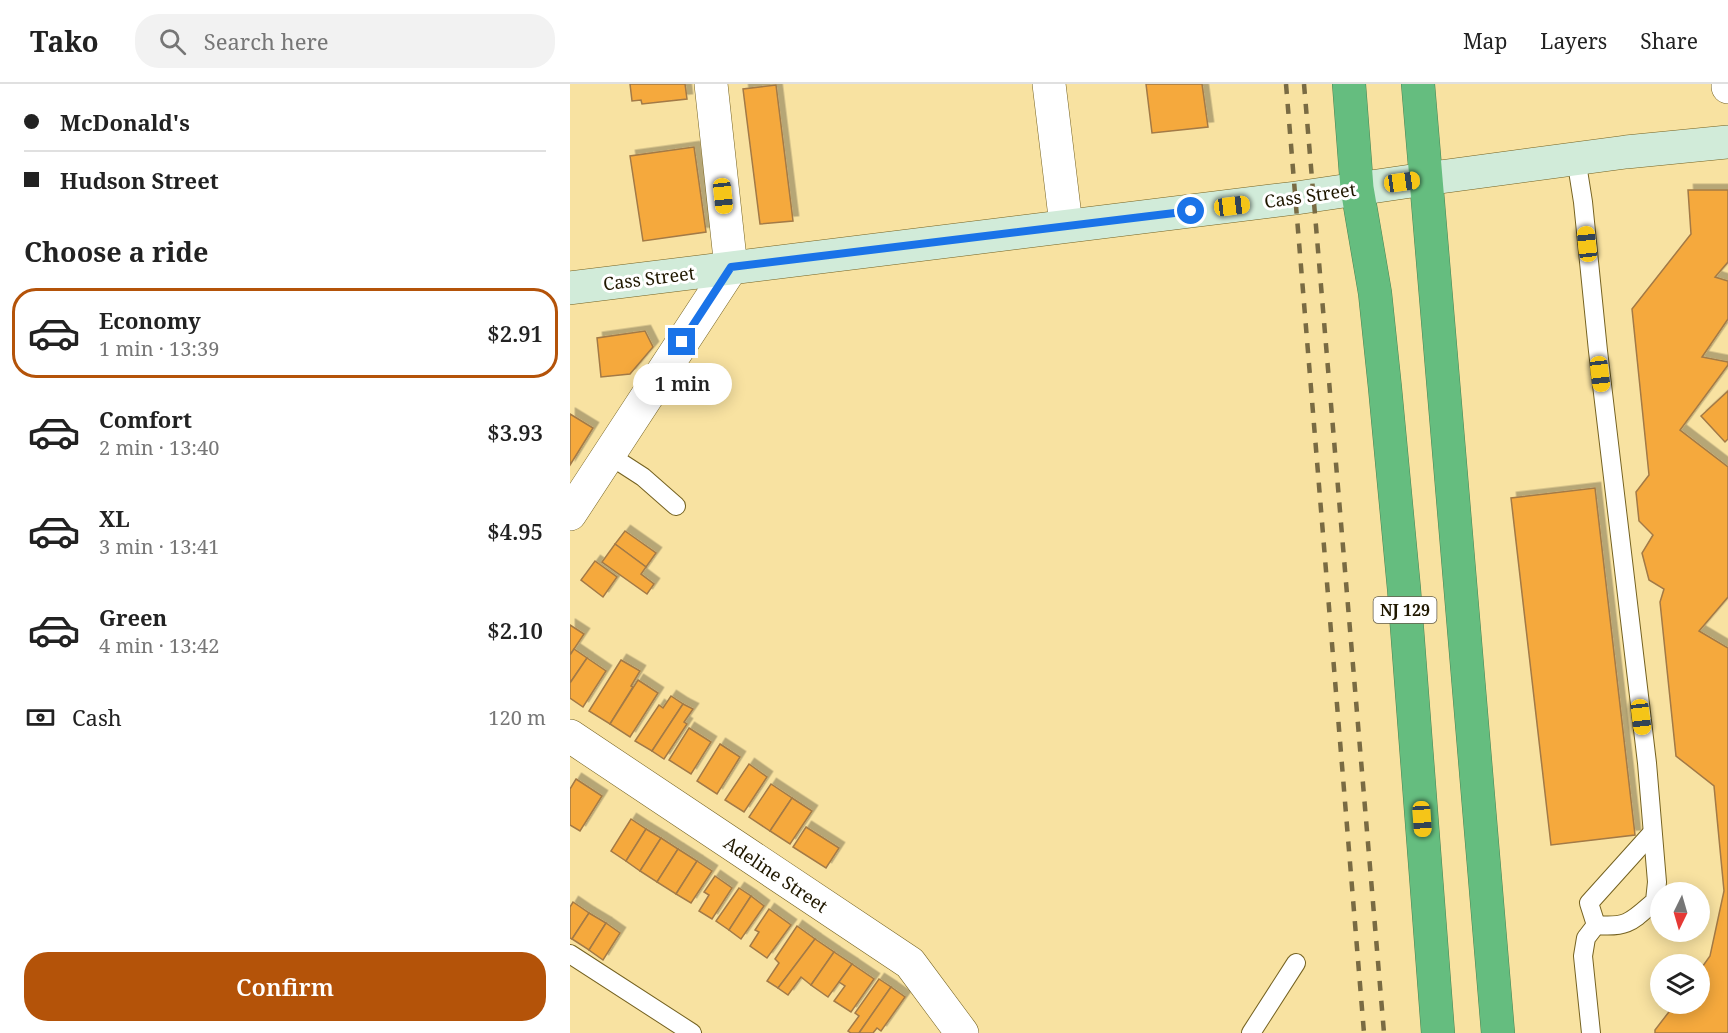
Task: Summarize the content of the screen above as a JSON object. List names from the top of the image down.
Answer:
{
  "streets": {
    "highway": ["NJ 129"],
    "street": ["Cass Street", "Adeline Street"]
  },
  "crossings": [
    ["Cass Street", "NJ 129"]
  ],
  "north": "bottom",
  "page": {
    "header": "Tako",
    "search": "Search here",
    "nav": ["Map", "Layers", "Share"],
    "banner": ["McDonald's", "Hudson Street"],
    "heading": "Choose a ride",
    "list": [
      {
        "name": "Economy",
        "note": "1 min · 13:39",
        "value": "$2.91"
      },
      {
        "name": "Comfort",
        "note": "2 min · 13:40",
        "value": "$3.93"
      },
      {
        "name": "XL",
        "note": "3 min · 13:41",
        "value": "$4.95"
      },
      {
        "name": "Green",
        "note": "4 min · 13:42",
        "value": "$2.10"
      }
    ],
    "bubble": "1 min",
    "pay": ["Cash", "120 m"],
    "buttons": "Confirm"
  }
}
